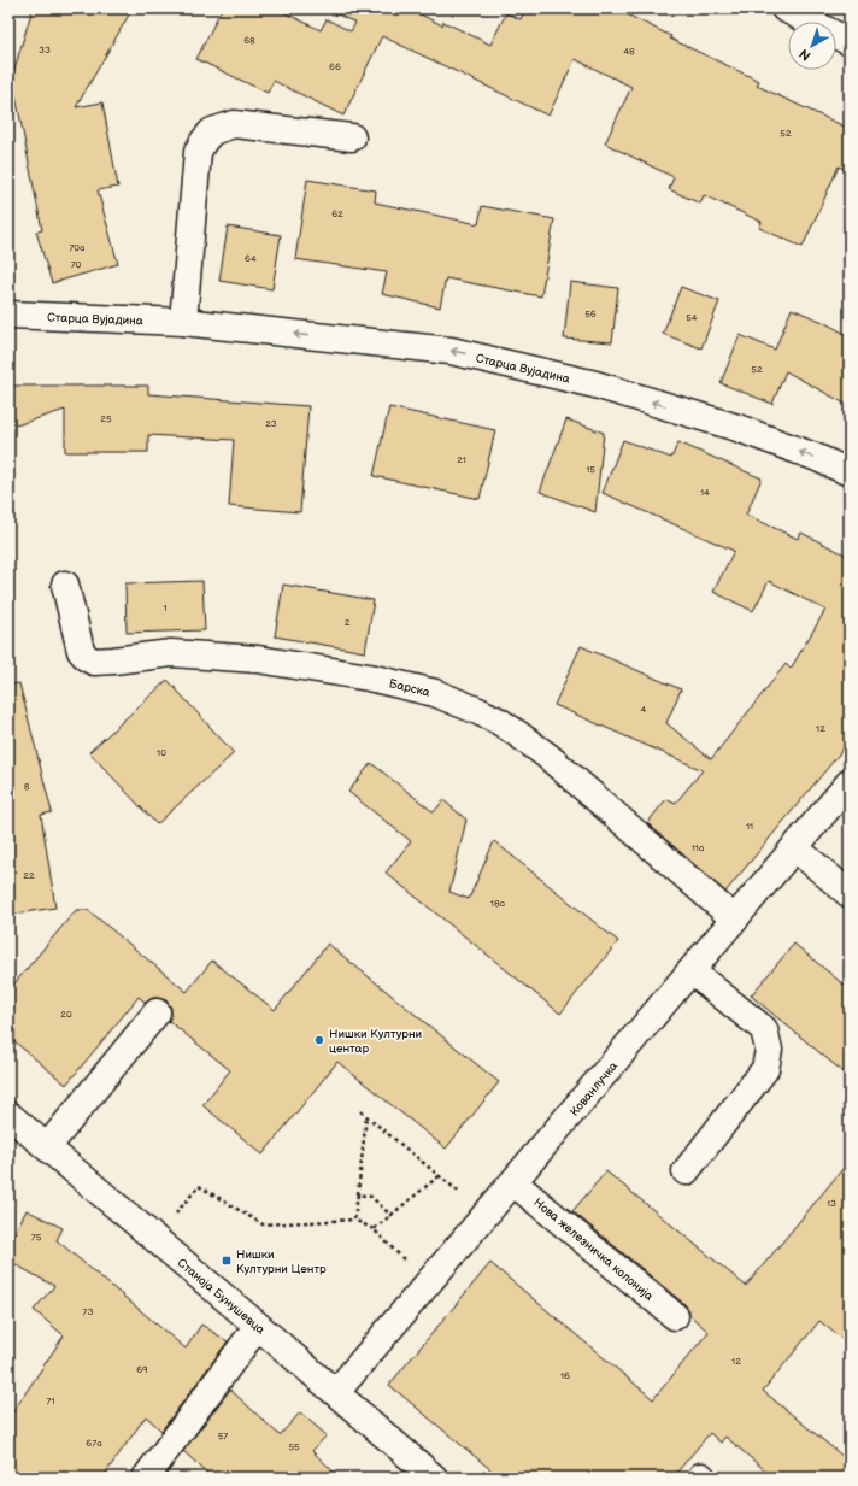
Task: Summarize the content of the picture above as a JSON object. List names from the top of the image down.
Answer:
{
  "streets": {
    "street": [
      "Старца Вујадина",
      "Барска",
      "Кованлучка",
      "Нова железничка колонија",
      "Станоја Бунушевца"
    ]
  },
  "crossings": [
    ["Барска", "Кованлучка"],
    ["Кованлучка", "Нова железничка колонија"],
    ["Кованлучка", "Станоја Бунушевца"]
  ],
  "one_way": ["Старца Вујадина"],
  "places": {
    "other": ["Нишки Културни центар"],
    "transit": ["Нишки Културни Центр"]
  },
  "house_numbers": [
    "68",
    "33",
    "48",
    "66",
    "52",
    "62",
    "70a",
    "64",
    "70",
    "56",
    "54",
    "52",
    "25",
    "23",
    "21",
    "15",
    "14",
    "1",
    "2",
    "4",
    "12",
    "10",
    "8",
    "11",
    "11a",
    "22",
    "18a",
    "20",
    "13",
    "75",
    "73",
    "12",
    "69",
    "16",
    "71",
    "57",
    "67a",
    "55"
  ],
  "north": "bottom left"
}
